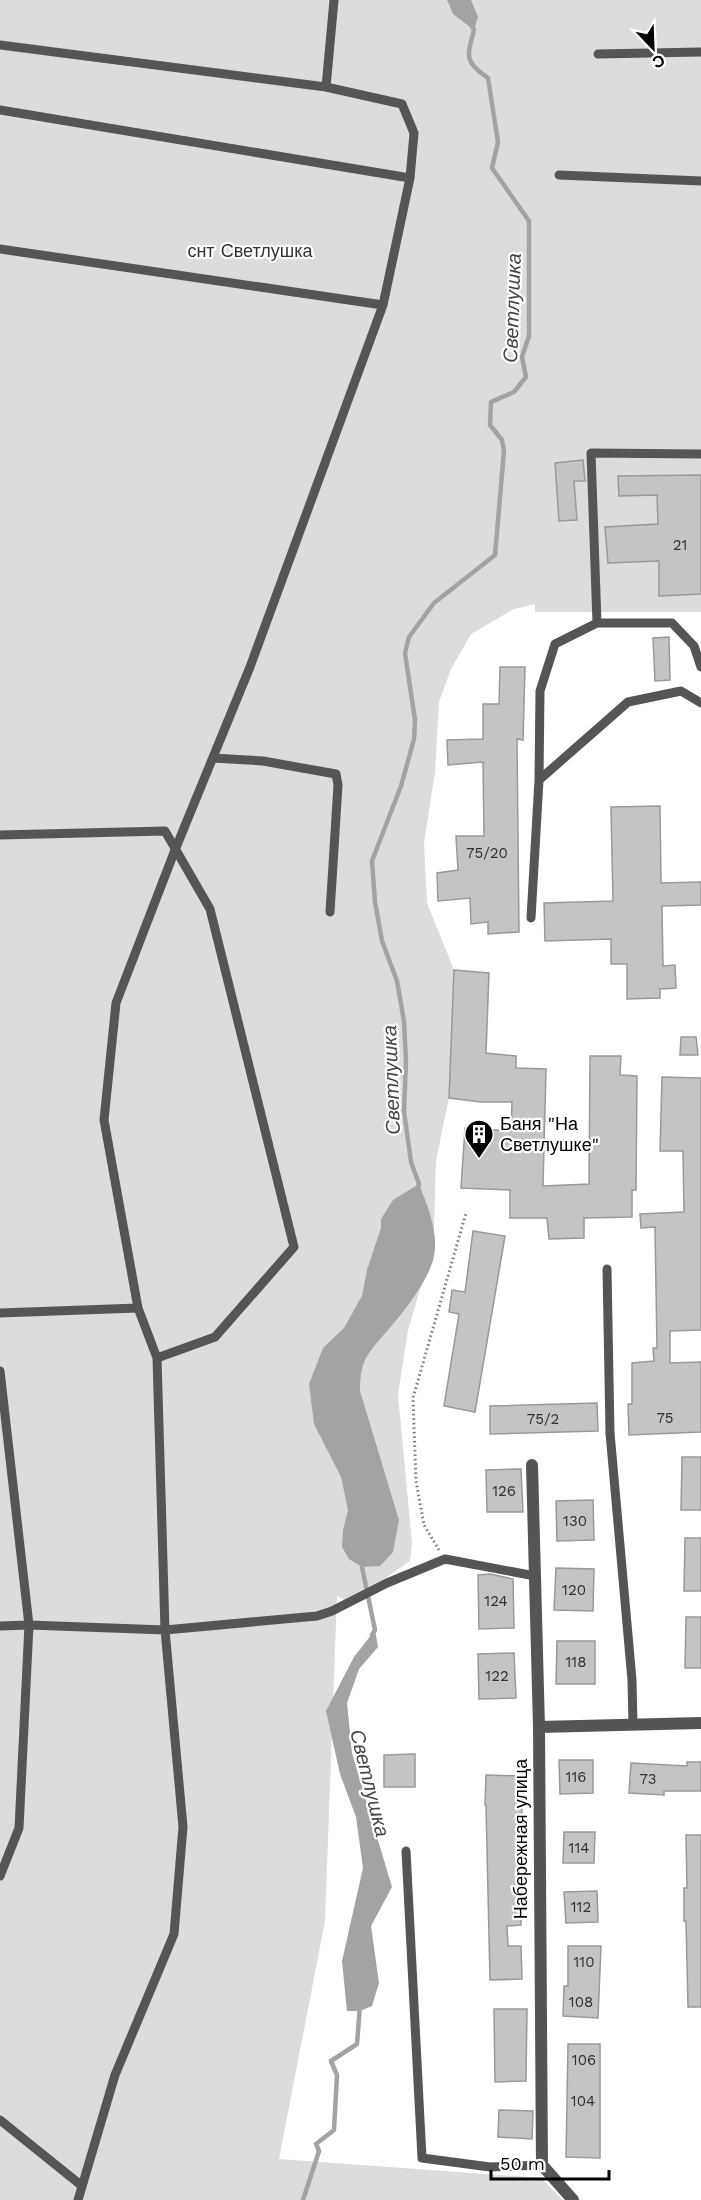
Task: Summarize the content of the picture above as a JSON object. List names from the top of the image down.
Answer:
{
  "streets": {
    "street": ["Набережная улица"]
  },
  "water": ["Светлушка"],
  "parks": ["снт Светлушка"],
  "places": {
    "building": ["Баня \"На Светлушке\""]
  },
  "house_numbers": [
    "21",
    "75/20",
    "75",
    "75/2",
    "126",
    "130",
    "120",
    "124",
    "118",
    "122",
    "116",
    "73",
    "114",
    "112",
    "110",
    "108",
    "106",
    "104"
  ],
  "scale_bar": "50 m",
  "north": "bottom right"
}
